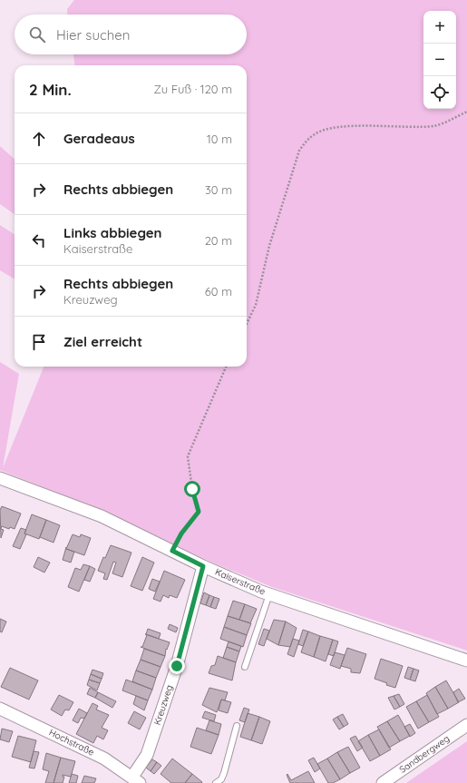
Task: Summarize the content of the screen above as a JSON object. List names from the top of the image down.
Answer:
{
  "streets": {
    "street": [
      "Kaiserstraße",
      "Kreuzweg",
      "Hochstraße",
      "Sandbergweg"
    ]
  },
  "crossings": [
    ["Kaiserstraße", "Kreuzweg"],
    ["Kreuzweg", "Hochstraße"]
  ],
  "page": {
    "map_buttons": ["+", "−"],
    "search": "Hier suchen",
    "heading": ["2 Min.", "Zu Fuß · 120 m"],
    "list": [
      ["Geradeaus", "10 m"],
      ["Rechts abbiegen", "30 m"],
      ["Links abbiegen", "Kaiserstraße", "20 m"],
      ["Rechts abbiegen", "Kreuzweg", "60 m"],
      "Ziel erreicht"
    ]
  }
}
